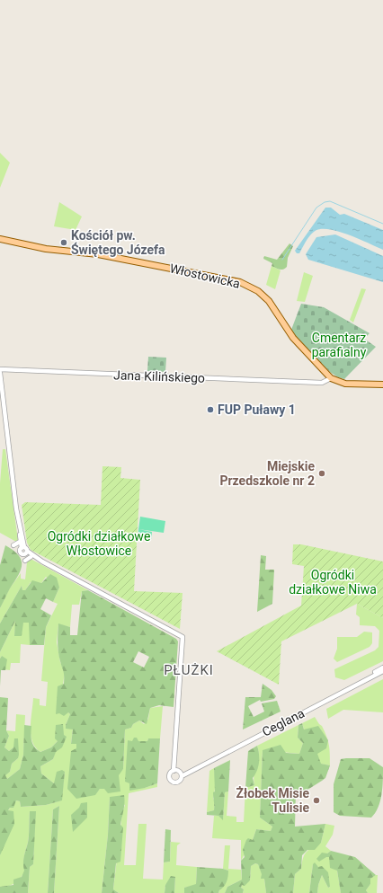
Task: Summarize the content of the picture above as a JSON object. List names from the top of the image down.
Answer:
{
  "streets": {
    "main road": ["Włostowicka"],
    "street": ["Jana Kilińskiego", "Ceglana"]
  },
  "crossings": [
    ["Włostowicka", "Jana Kilińskiego"]
  ],
  "districts": ["PŁUŻKI"],
  "parks": ["Cmentarz parafialny", "Ogródki działkowe Włostowice", "Ogródki działkowe Niwa"],
  "places": [
    "Kościół pw. Świętego Józefa",
    "FUP Puławy 1",
    "Miejskie Przedszkole nr 2",
    "Żłobek Misie Tulisie"
  ]
}
